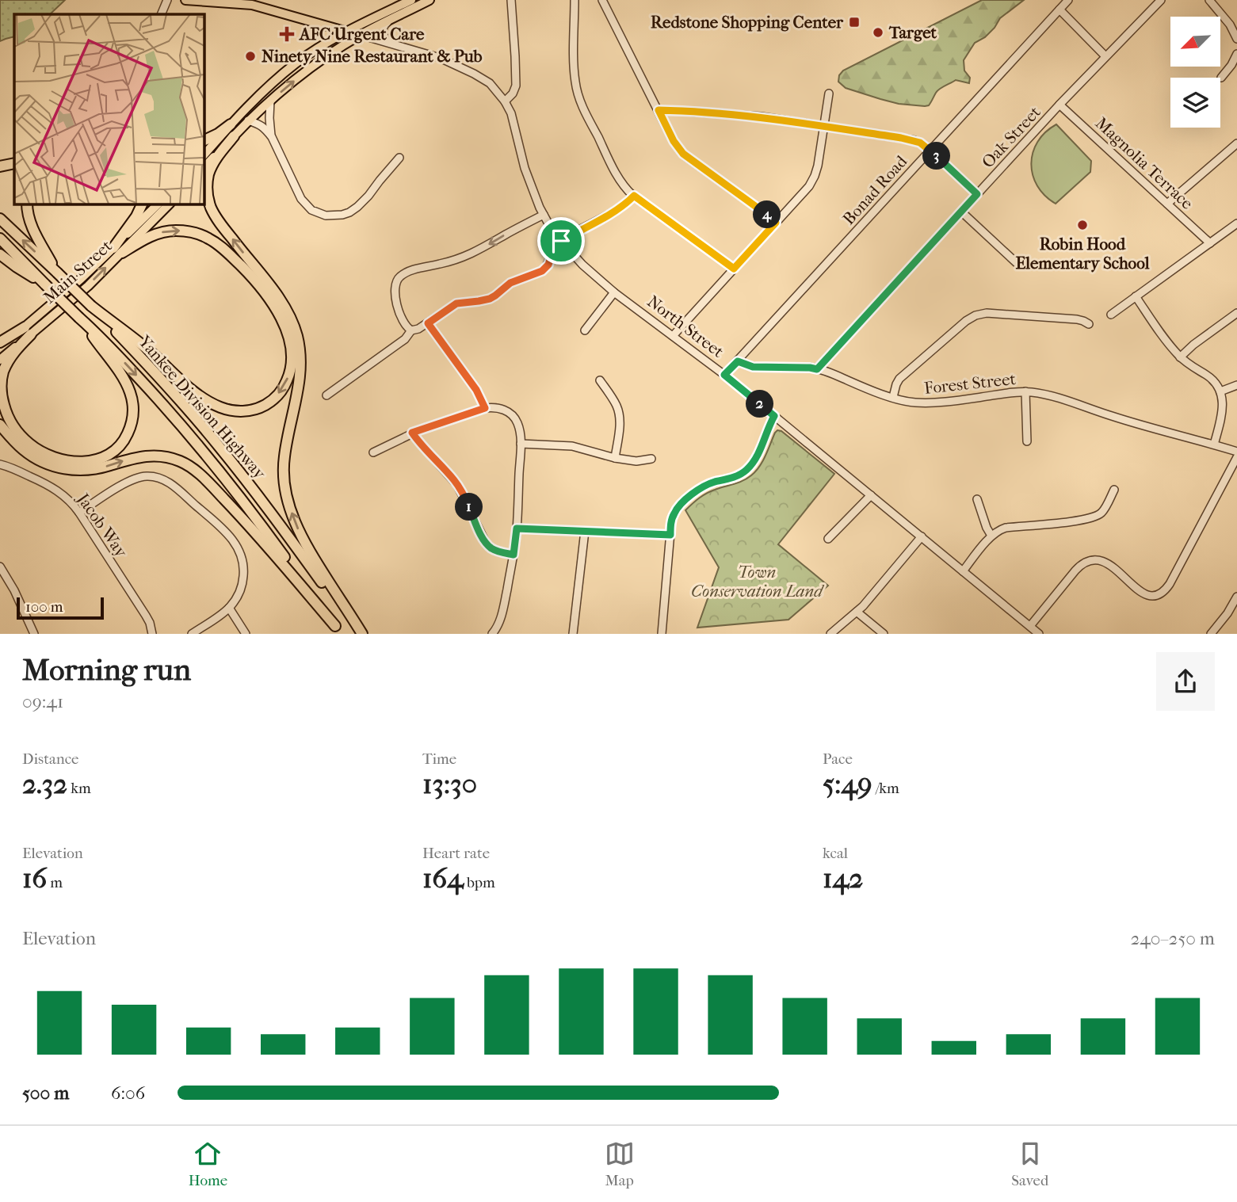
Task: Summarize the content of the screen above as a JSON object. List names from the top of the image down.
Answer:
{
  "streets": {
    "highway": ["Yankee Division Highway"],
    "main road": ["Main Street", "North Street"],
    "street": [
      "Oak Street",
      "Magnolia Terrace",
      "Bonad Road",
      "Forest Street",
      "Jacob Way"
    ]
  },
  "crossings": [
    ["Oak Street", "Magnolia Terrace"],
    ["Oak Street", "Forest Street"],
    ["Bonad Road", "North Street"],
    ["Bonad Road", "Forest Street"]
  ],
  "parks": ["Town Conservation Land"],
  "places": {
    "transit": ["Redstone Shopping Center"],
    "other": ["Target", "Ninety Nine Restaurant & Pub", "Robin Hood Elementary School"],
    "health": ["AFC Urgent Care"]
  },
  "scale_bar": "100 m",
  "north": "bottom left",
  "page": {
    "pins": [
      "3",
      "4",
      "2",
      "1"
    ],
    "scale": "100 m",
    "heading": ["Morning run", "09:41"],
    "stats": [
      ["Distance", "2.32 km"],
      ["Time", "13:30"],
      ["Pace", "5:49 /km"],
      ["Elevation", "16 m"],
      ["Heart rate", "164 bpm"],
      ["kcal", "142"]
    ],
    "chart": ["Elevation", "240–250 m"],
    "list": [
      {
        "name": "500 m",
        "note": "6:06"
      }
    ],
    "tabs": ["Home", "Map", "Saved"]
  }
}
